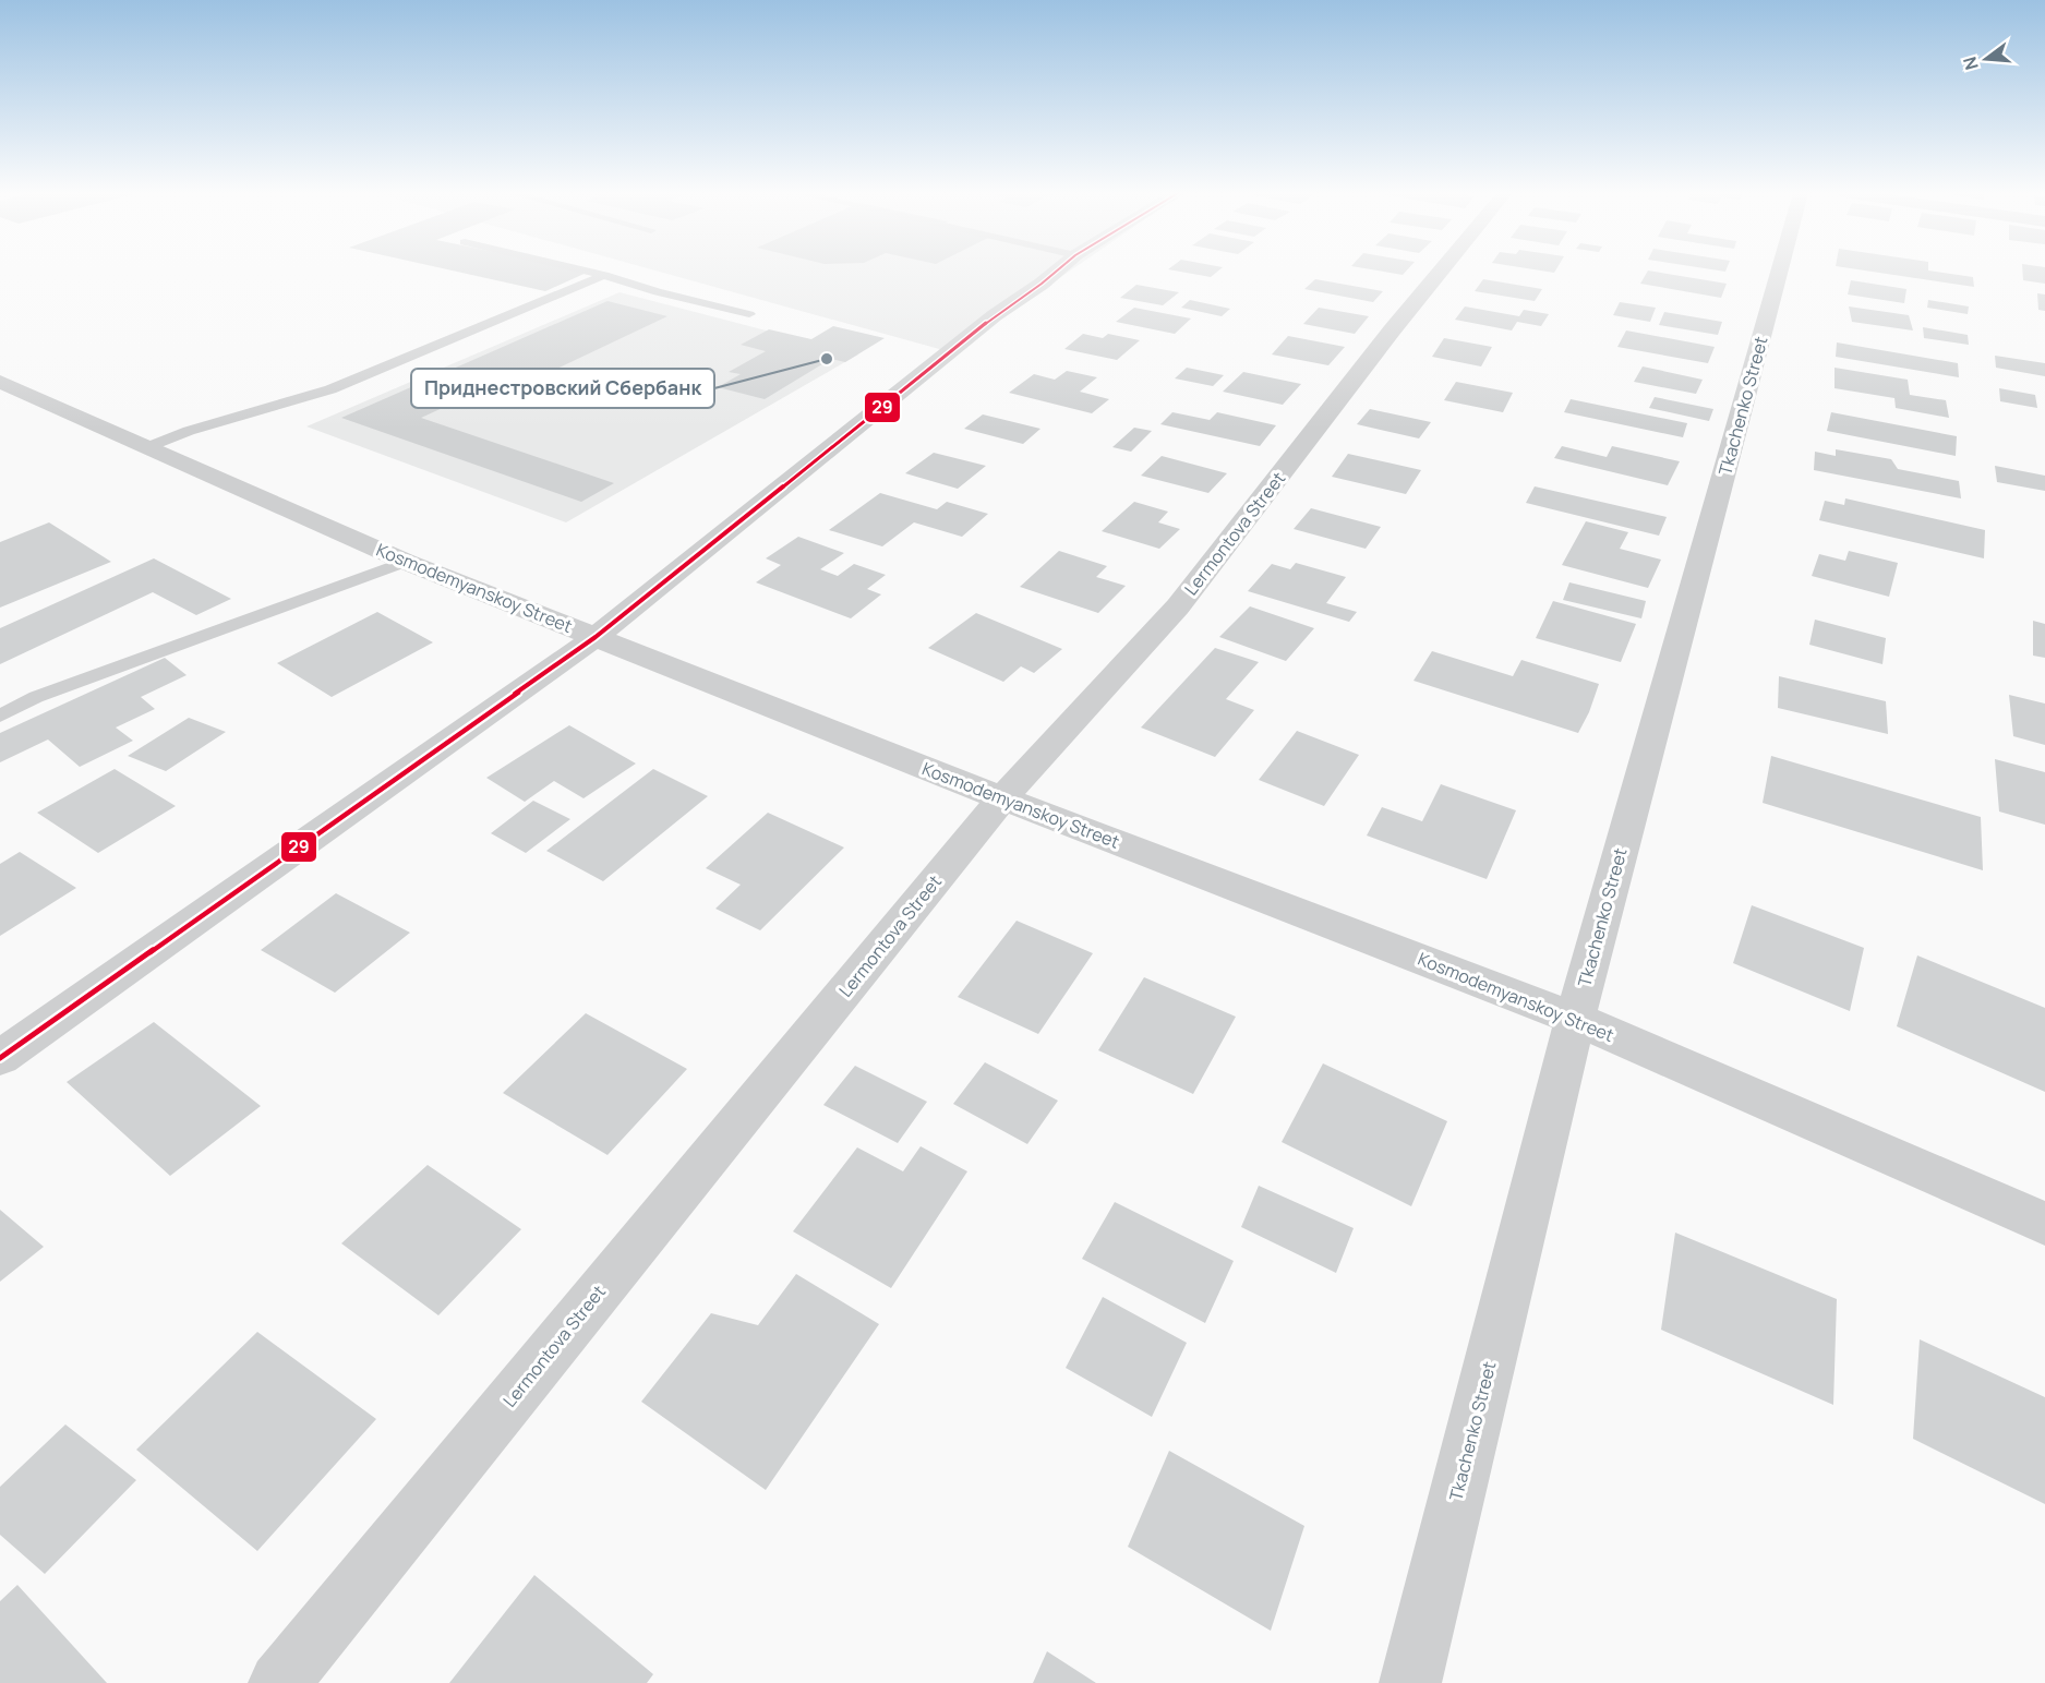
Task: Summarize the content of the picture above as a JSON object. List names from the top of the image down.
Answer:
{
  "streets": {
    "street": ["Tkachenko Street", "Lermontova Street", "Kosmodemyanskoy Street"]
  },
  "crossings": [
    ["Tkachenko Street", "Kosmodemyanskoy Street"],
    ["Lermontova Street", "Kosmodemyanskoy Street"]
  ],
  "places": ["Приднестровский Сбербанк"],
  "lines": ["transit line 29"],
  "north": "left"
}
